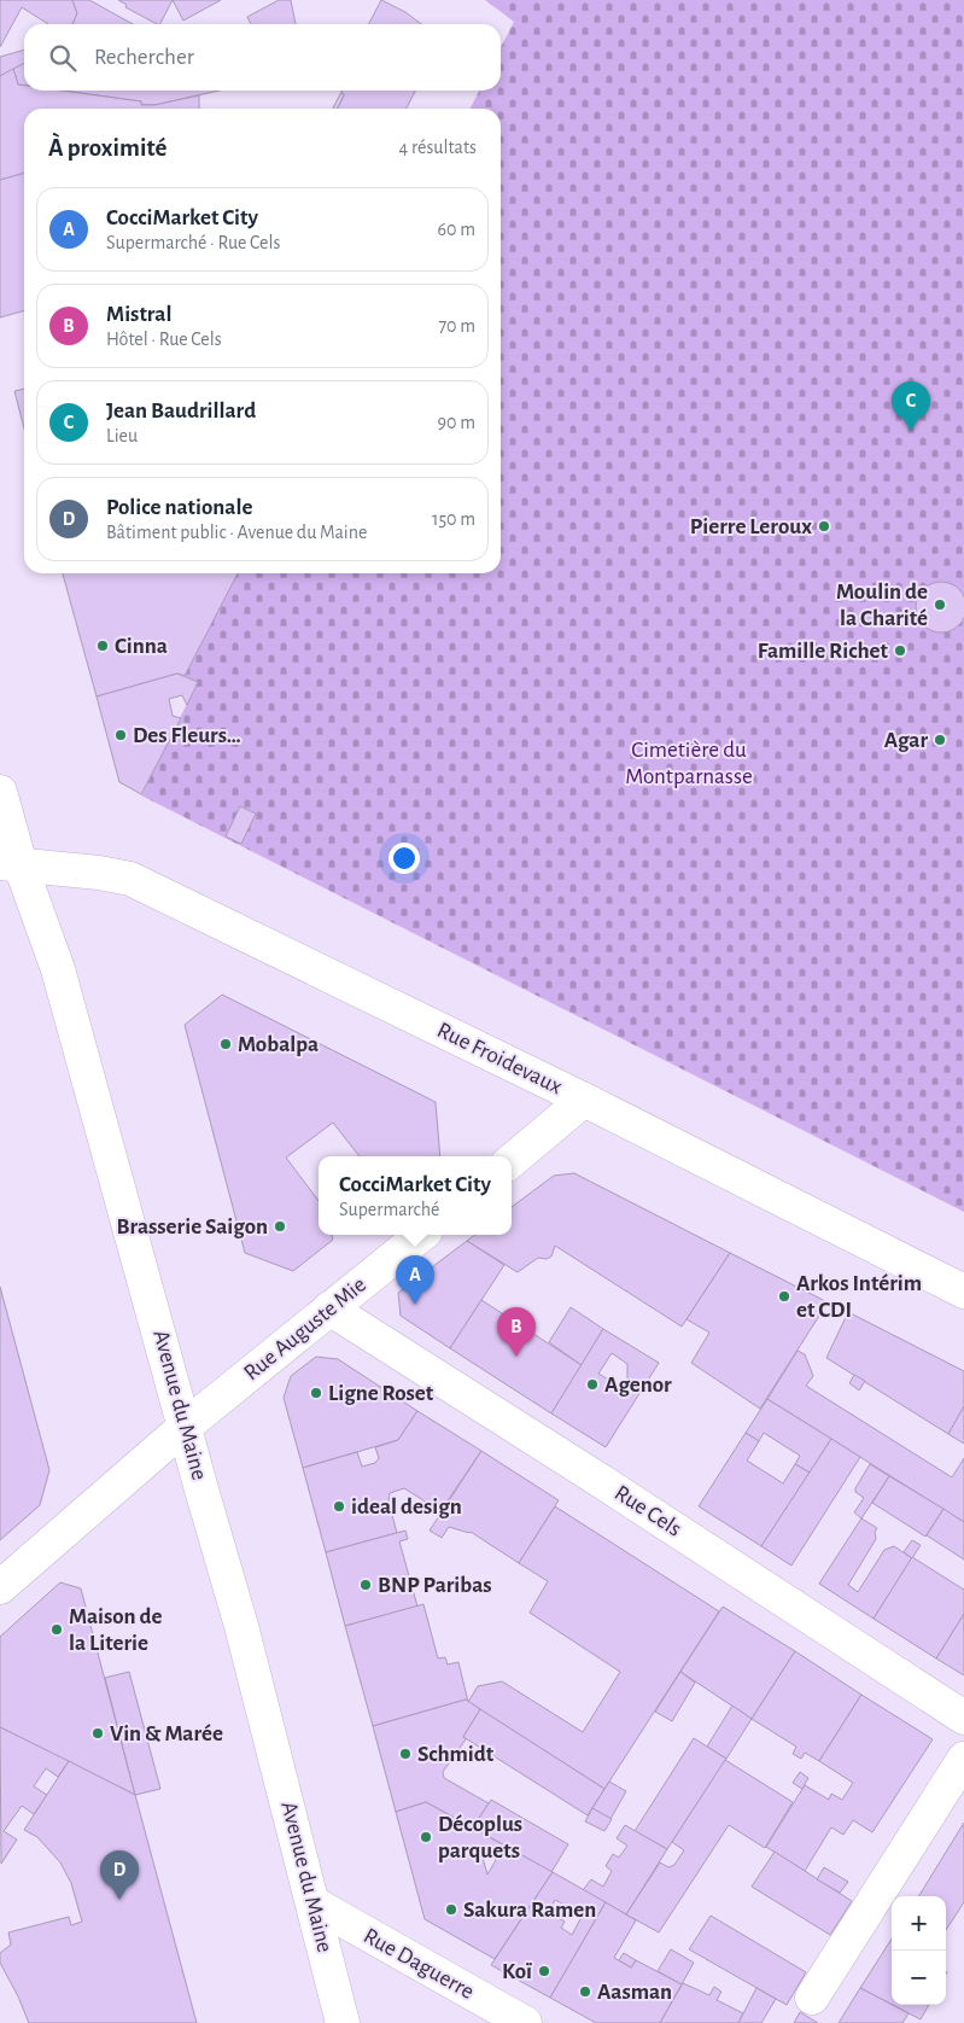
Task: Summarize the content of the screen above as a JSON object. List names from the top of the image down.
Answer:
{
  "streets": {
    "main road": [
      "Rue Froidevaux",
      "Rue Auguste Mie",
      "Avenue du Maine",
      "Rue Cels",
      "Rue Daguerre"
    ]
  },
  "crossings": [
    ["Rue Froidevaux", "Avenue du Maine"],
    ["Rue Auguste Mie", "Avenue du Maine"],
    ["Rue Auguste Mie", "Rue Cels"],
    ["Avenue du Maine", "Rue Daguerre"]
  ],
  "parks": ["Cimetière du Montparnasse"],
  "places": [
    "Pierre Leroux",
    "Moulin de la Charité",
    "Cinna",
    "Famille Richet",
    "Des Fleurs…",
    "Agar",
    "Mobalpa",
    "Brasserie Saigon",
    "Arkos Intérim et CDI",
    "Agenor",
    "Ligne Roset",
    "ideal design",
    "BNP Paribas",
    "Maison de la Literie",
    "Vin & Marée",
    "Schmidt",
    "Décoplus parquets",
    "Sakura Ramen",
    "Koï",
    "Aasman"
  ],
  "page": {
    "search": "Rechercher",
    "heading": ["À proximité", "4 résultats"],
    "list": [
      {
        "mark": "A",
        "name": "CocciMarket City",
        "note": "Supermarché · Rue Cels",
        "value": "60 m"
      },
      {
        "mark": "B",
        "name": "Mistral",
        "note": "Hôtel · Rue Cels",
        "value": "70 m"
      },
      {
        "mark": "C",
        "name": "Jean Baudrillard",
        "note": "Lieu",
        "value": "90 m"
      },
      {
        "mark": "D",
        "name": "Police nationale",
        "note": "Bâtiment public · Avenue du Maine",
        "value": "150 m"
      }
    ],
    "pins": [
      "C",
      "A",
      "B",
      "D"
    ],
    "popup": ["CocciMarket City", "Supermarché"],
    "map_buttons": ["+", "−"]
  }
}
